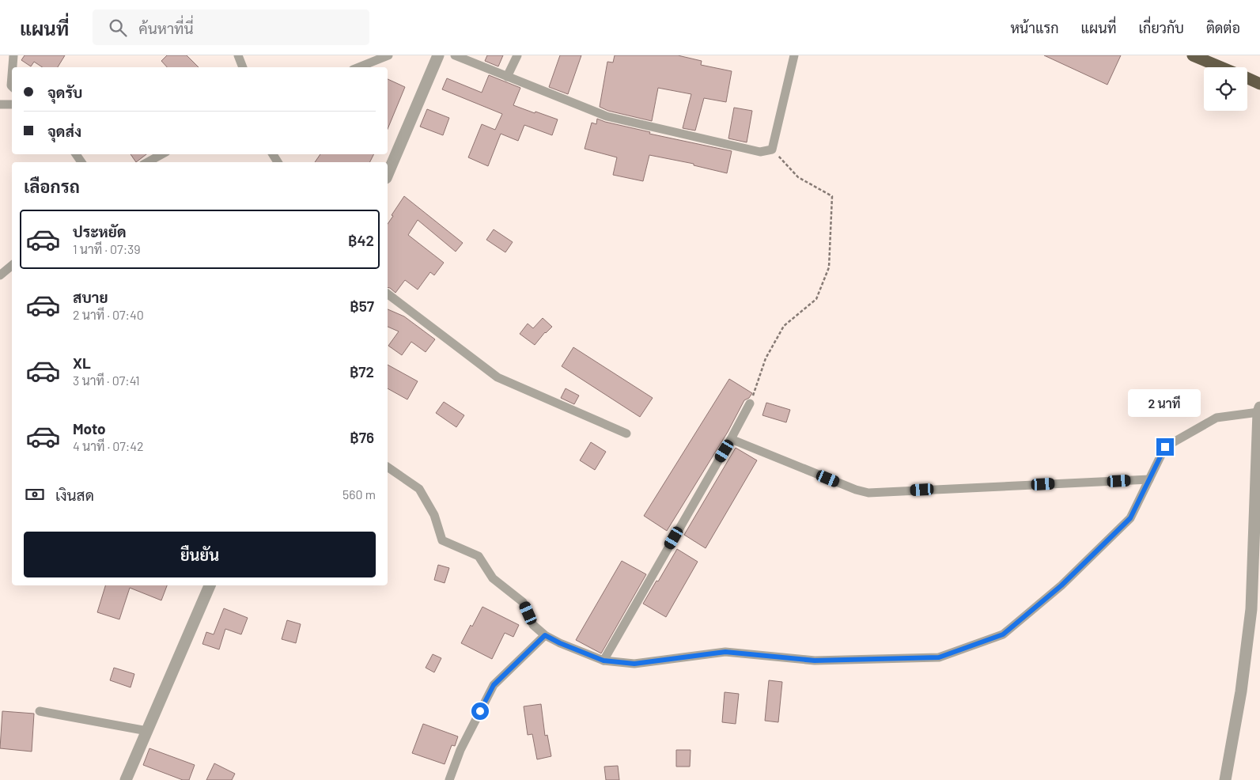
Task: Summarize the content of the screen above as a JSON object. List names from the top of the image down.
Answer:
{
  "page": {
    "header": "แผนที่",
    "search": "ค้นหาที่นี่",
    "nav": [
      "หน้าแรก",
      "แผนที่",
      "เกี่ยวกับ",
      "ติดต่อ"
    ],
    "banner": ["จุดรับ", "จุดส่ง"],
    "heading": "เลือกรถ",
    "list": [
      {
        "name": "ประหยัด",
        "note": "1 นาที · 07:39",
        "value": "฿42"
      },
      {
        "name": "สบาย",
        "note": "2 นาที · 07:40",
        "value": "฿57"
      },
      {
        "name": "XL",
        "note": "3 นาที · 07:41",
        "value": "฿72"
      },
      {
        "name": "Moto",
        "note": "4 นาที · 07:42",
        "value": "฿76"
      }
    ],
    "bubble": "2 นาที",
    "pay": ["เงินสด", "560 m"],
    "buttons": "ยืนยัน"
  }
}
